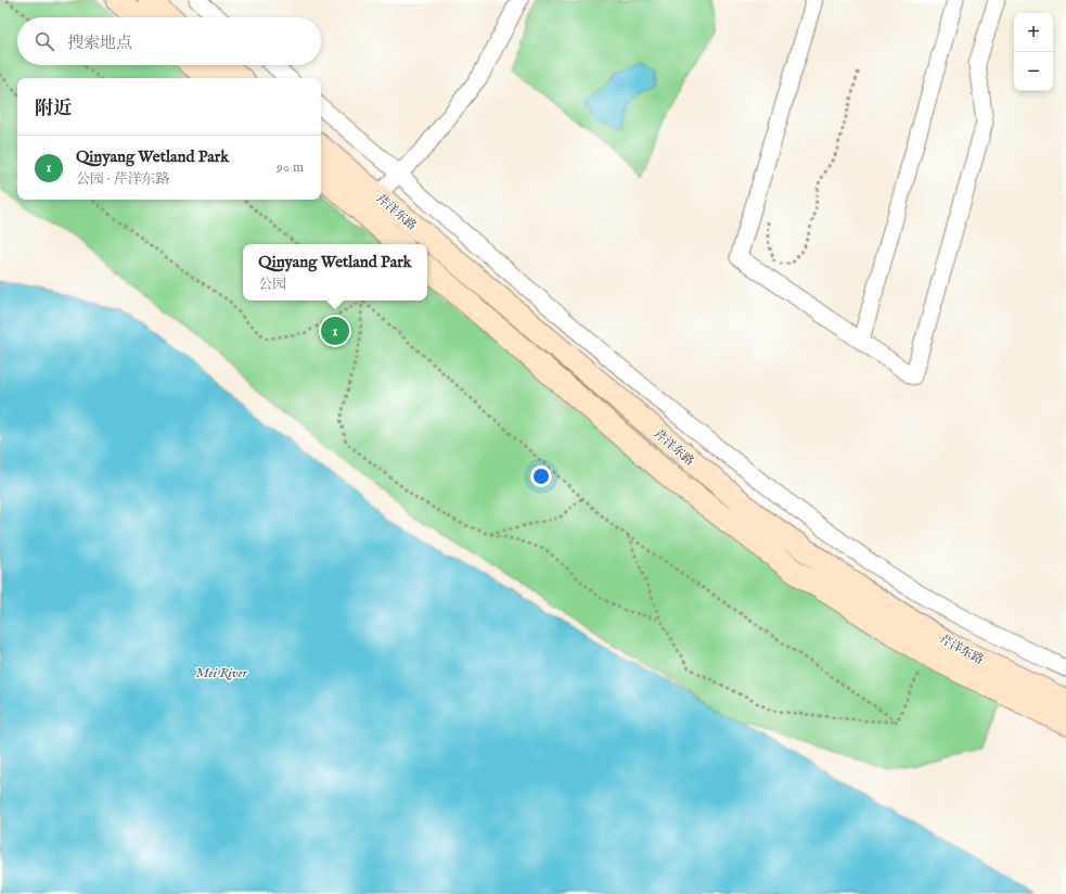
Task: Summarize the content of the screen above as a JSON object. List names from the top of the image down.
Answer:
{
  "streets": {
    "main road": ["芹洋东路"]
  },
  "water": ["Mei River"],
  "page": {
    "map_buttons": ["+", "−"],
    "search": "搜索地点",
    "heading": "附近",
    "list": [
      {
        "mark": "1",
        "name": "Qinyang Wetland Park",
        "note": "公园 · 芹洋东路",
        "value": "90 m"
      }
    ],
    "popup": ["Qinyang Wetland Park", "公园"],
    "pins": "1"
  }
}
